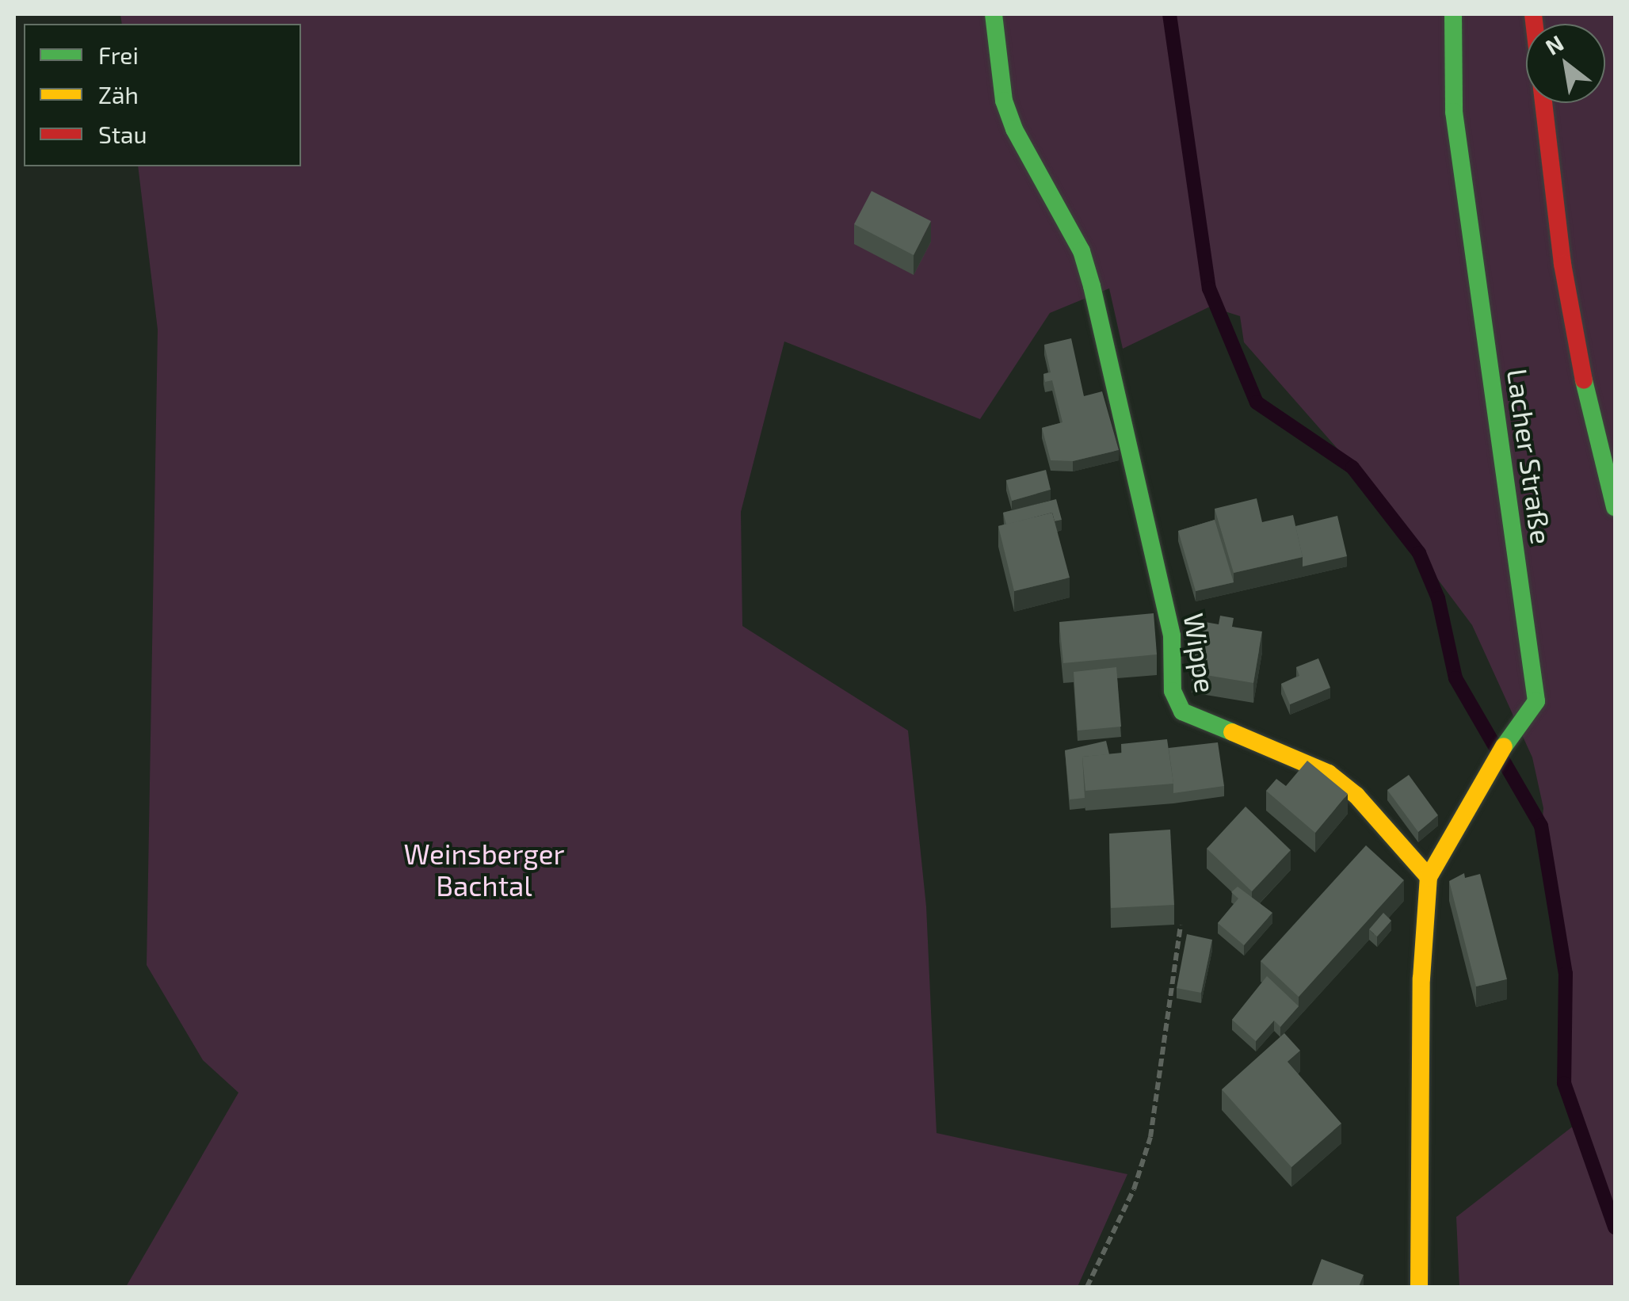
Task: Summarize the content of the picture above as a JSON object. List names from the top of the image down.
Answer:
{
  "streets": {
    "street": ["Lacher Straße", "Wippe"]
  },
  "crossings": [
    ["Lacher Straße", "Wippe"]
  ],
  "parks": ["Weinsberger Bachtal"],
  "legend": ["Frei", "Zäh", "Stau"],
  "north": "top left"
}
